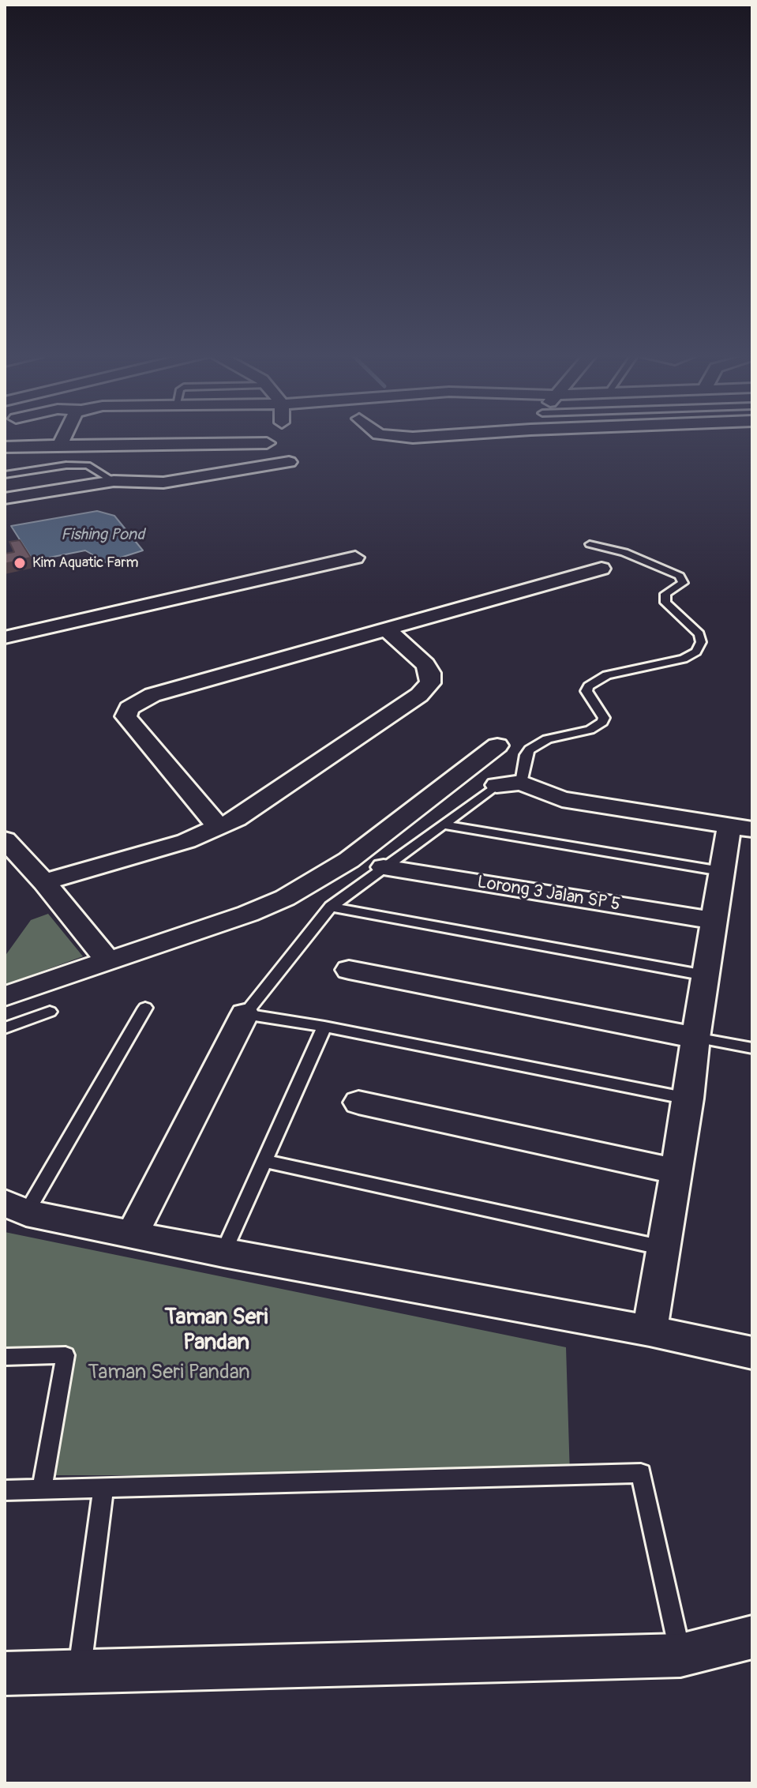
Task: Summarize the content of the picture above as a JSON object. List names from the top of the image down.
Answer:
{
  "streets": {
    "street": ["Lorong 3 Jalan SP 5"]
  },
  "districts": ["Taman Seri Pandan"],
  "water": ["Fishing Pond"],
  "parks": ["Taman Seri Pandan"],
  "places": ["Kim Aquatic Farm"]
}
